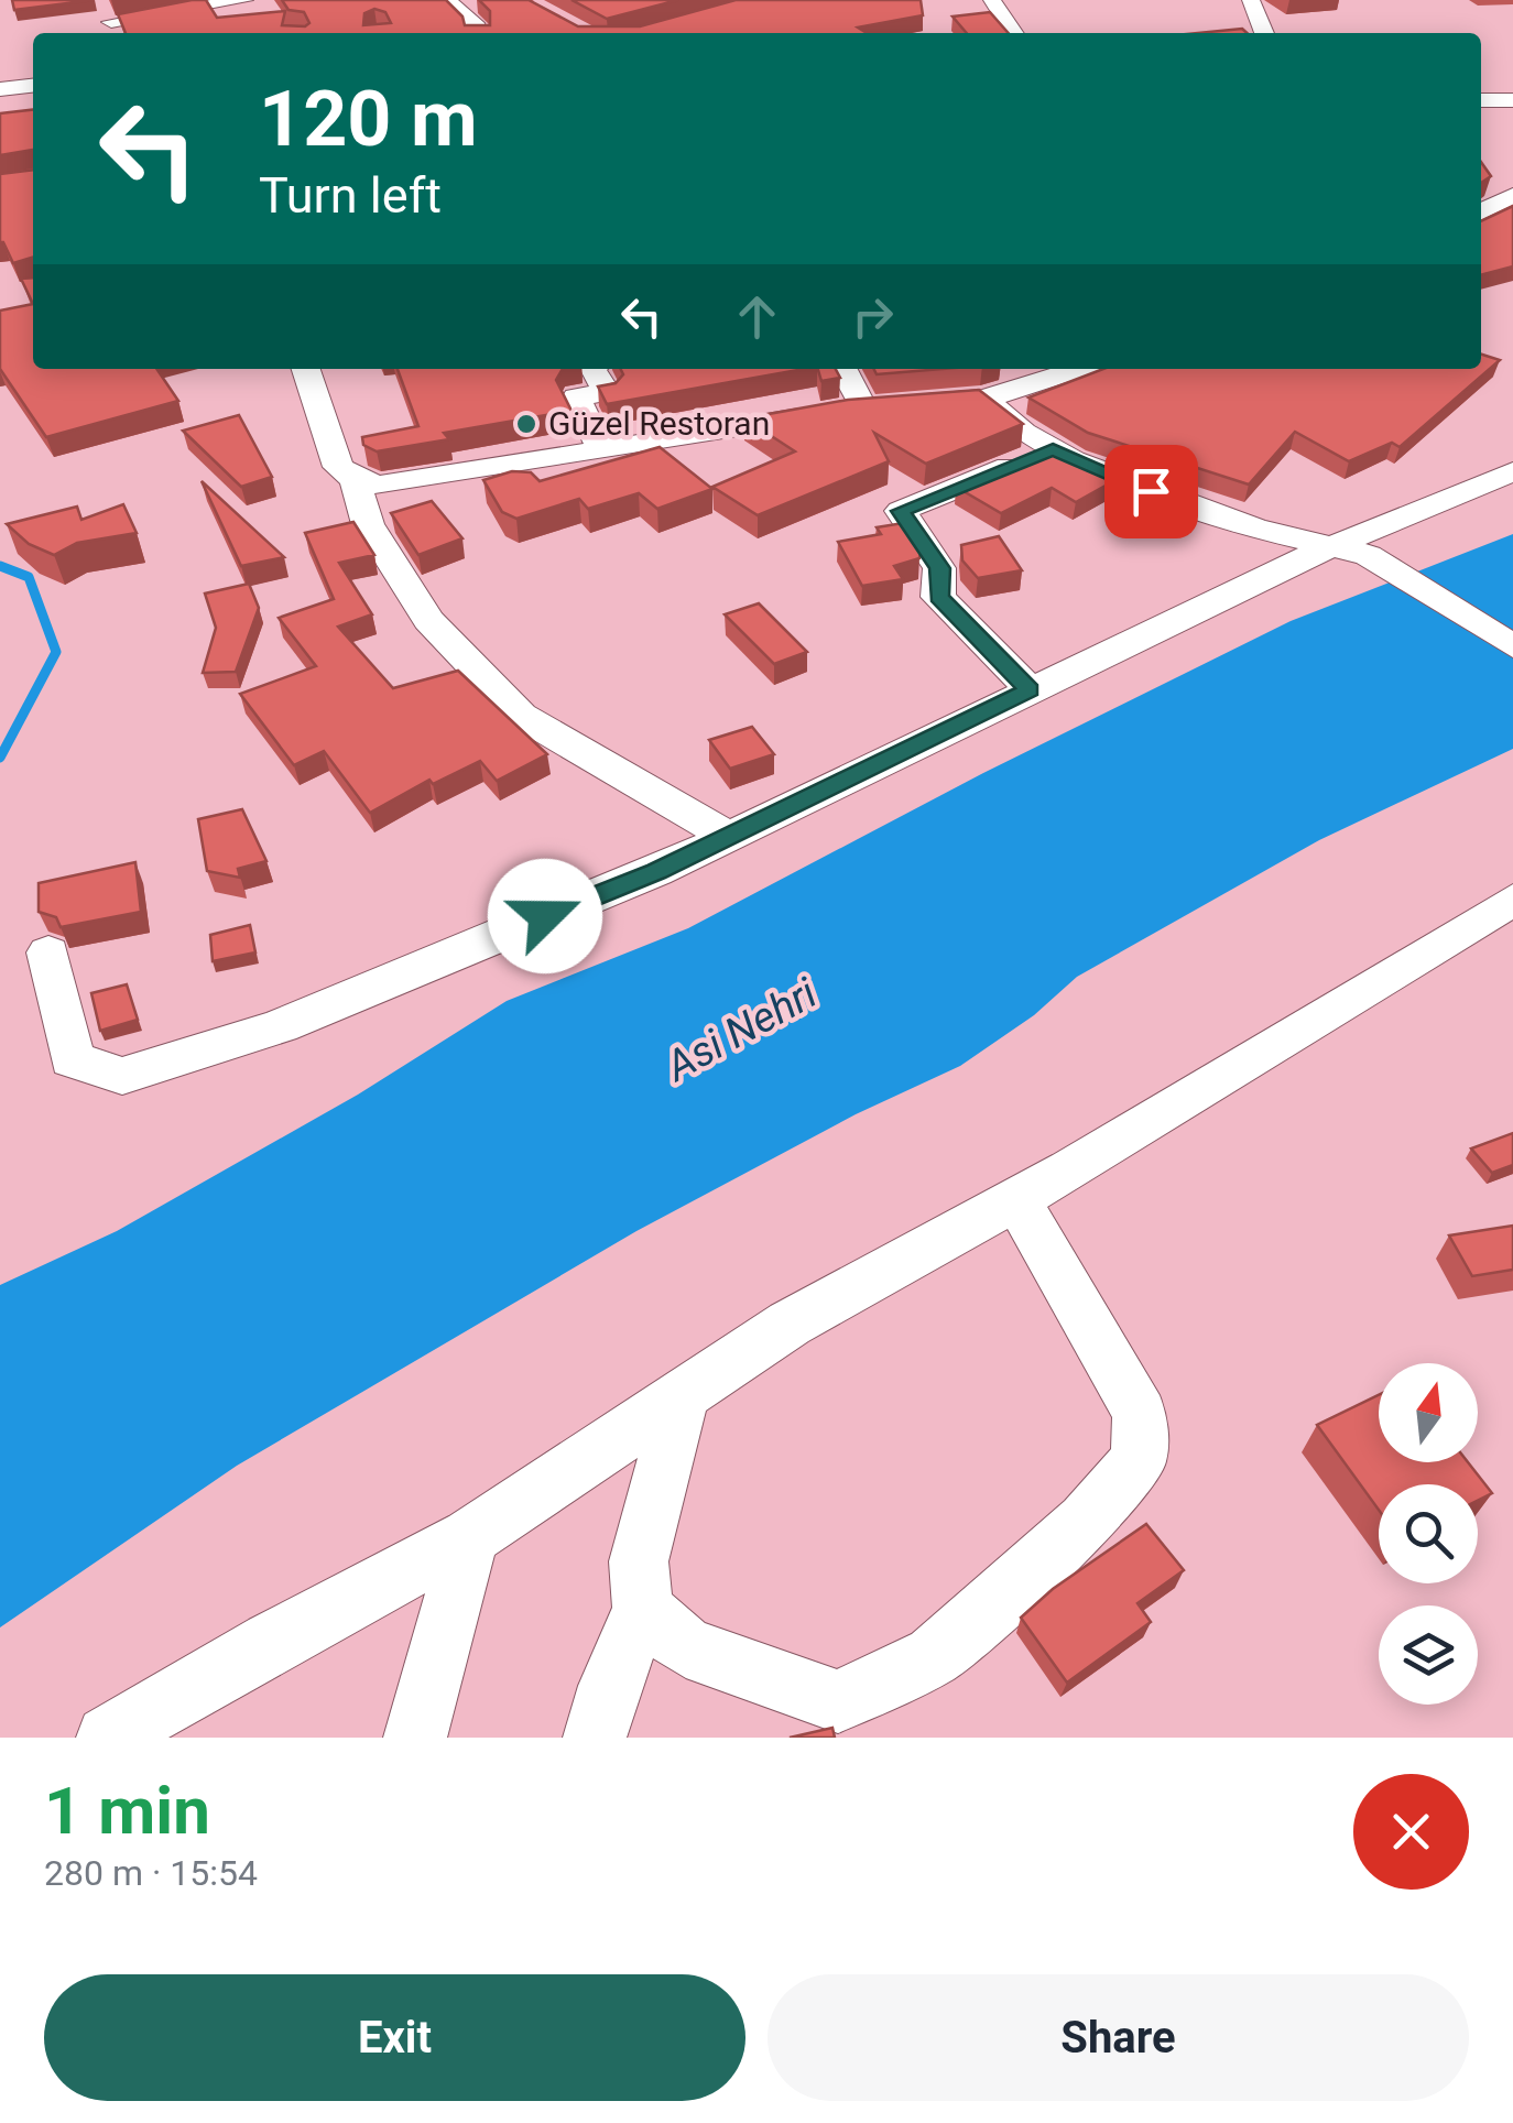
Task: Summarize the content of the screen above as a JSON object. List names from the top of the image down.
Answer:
{
  "water": ["Asi Nehri"],
  "places": ["Güzel Restoran"],
  "north": "top",
  "page": {
    "turn": ["120 m", "Turn left"],
    "heading": ["1 min", "280 m · 15:54"],
    "buttons": ["Exit", "Share"]
  }
}
